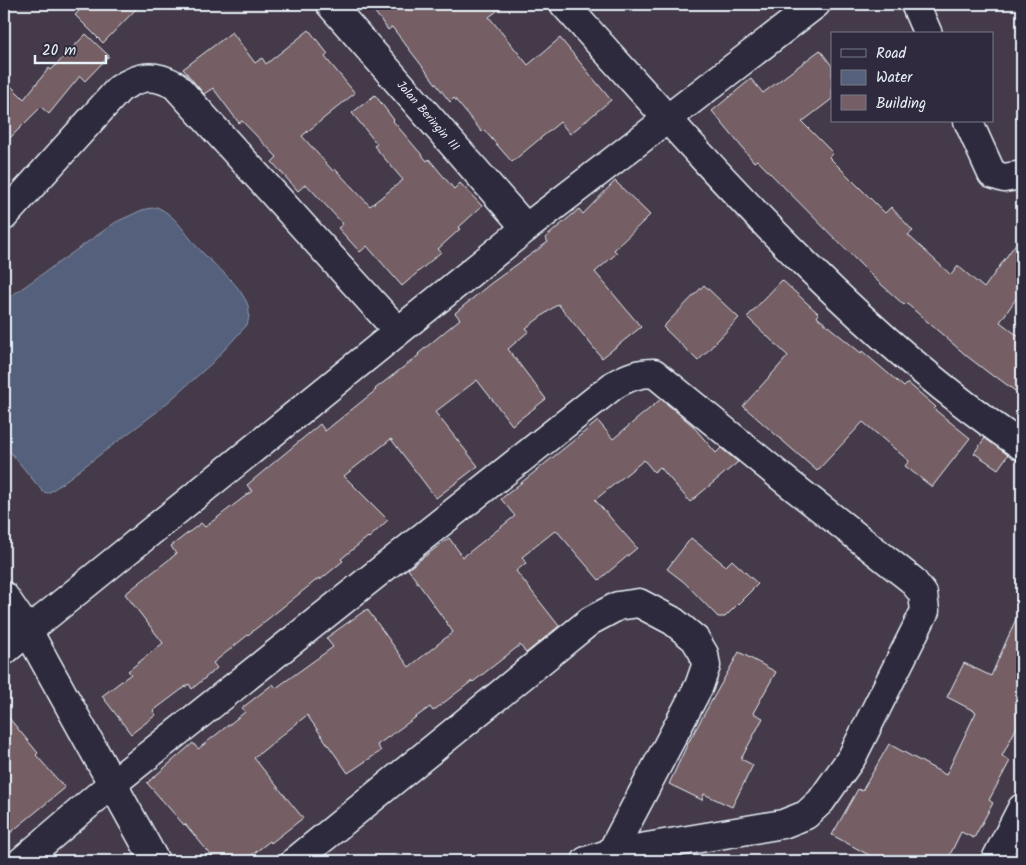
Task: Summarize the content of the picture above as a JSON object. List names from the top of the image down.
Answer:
{
  "streets": {
    "street": ["Jalan Beringin III"]
  },
  "legend": ["Road", "Water", "Building"],
  "scale_bar": "20 m"
}
